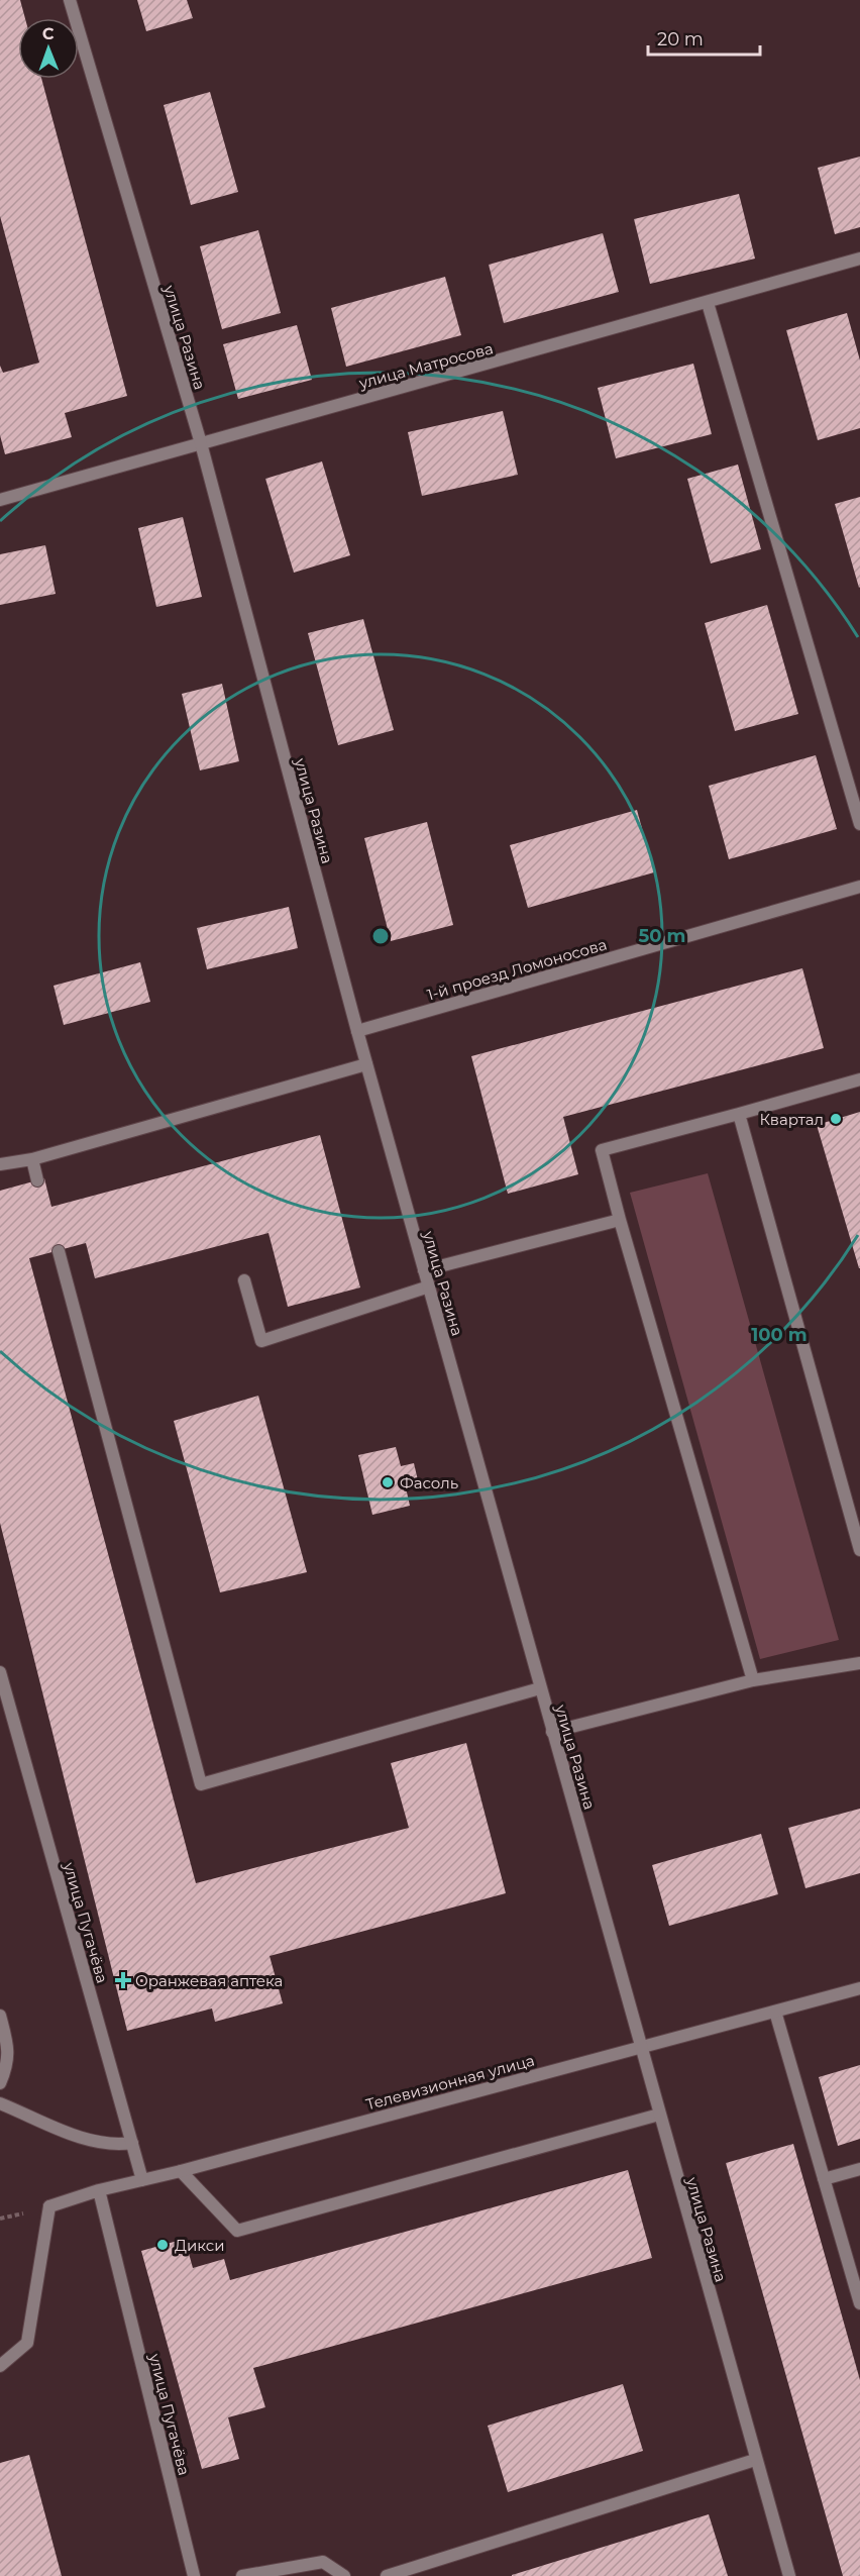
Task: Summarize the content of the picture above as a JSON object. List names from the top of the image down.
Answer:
{
  "streets": {
    "street": [
      "улица Разина",
      "улица Матросова",
      "1-й проезд Ломоносова",
      "улица Пугачёва",
      "Телевизионная улица"
    ]
  },
  "crossings": [
    ["улица Разина", "улица Матросова"],
    ["улица Разина", "1-й проезд Ломоносова"],
    ["улица Разина", "Телевизионная улица"],
    ["улица Пугачёва", "Телевизионная улица"]
  ],
  "places": {
    "other": ["Квартал", "Фасоль", "Дикси"],
    "health": ["Оранжевая аптека"]
  },
  "scale_bar": "20 m",
  "north": "top",
  "rings": ["50 m", "100 m"]
}
